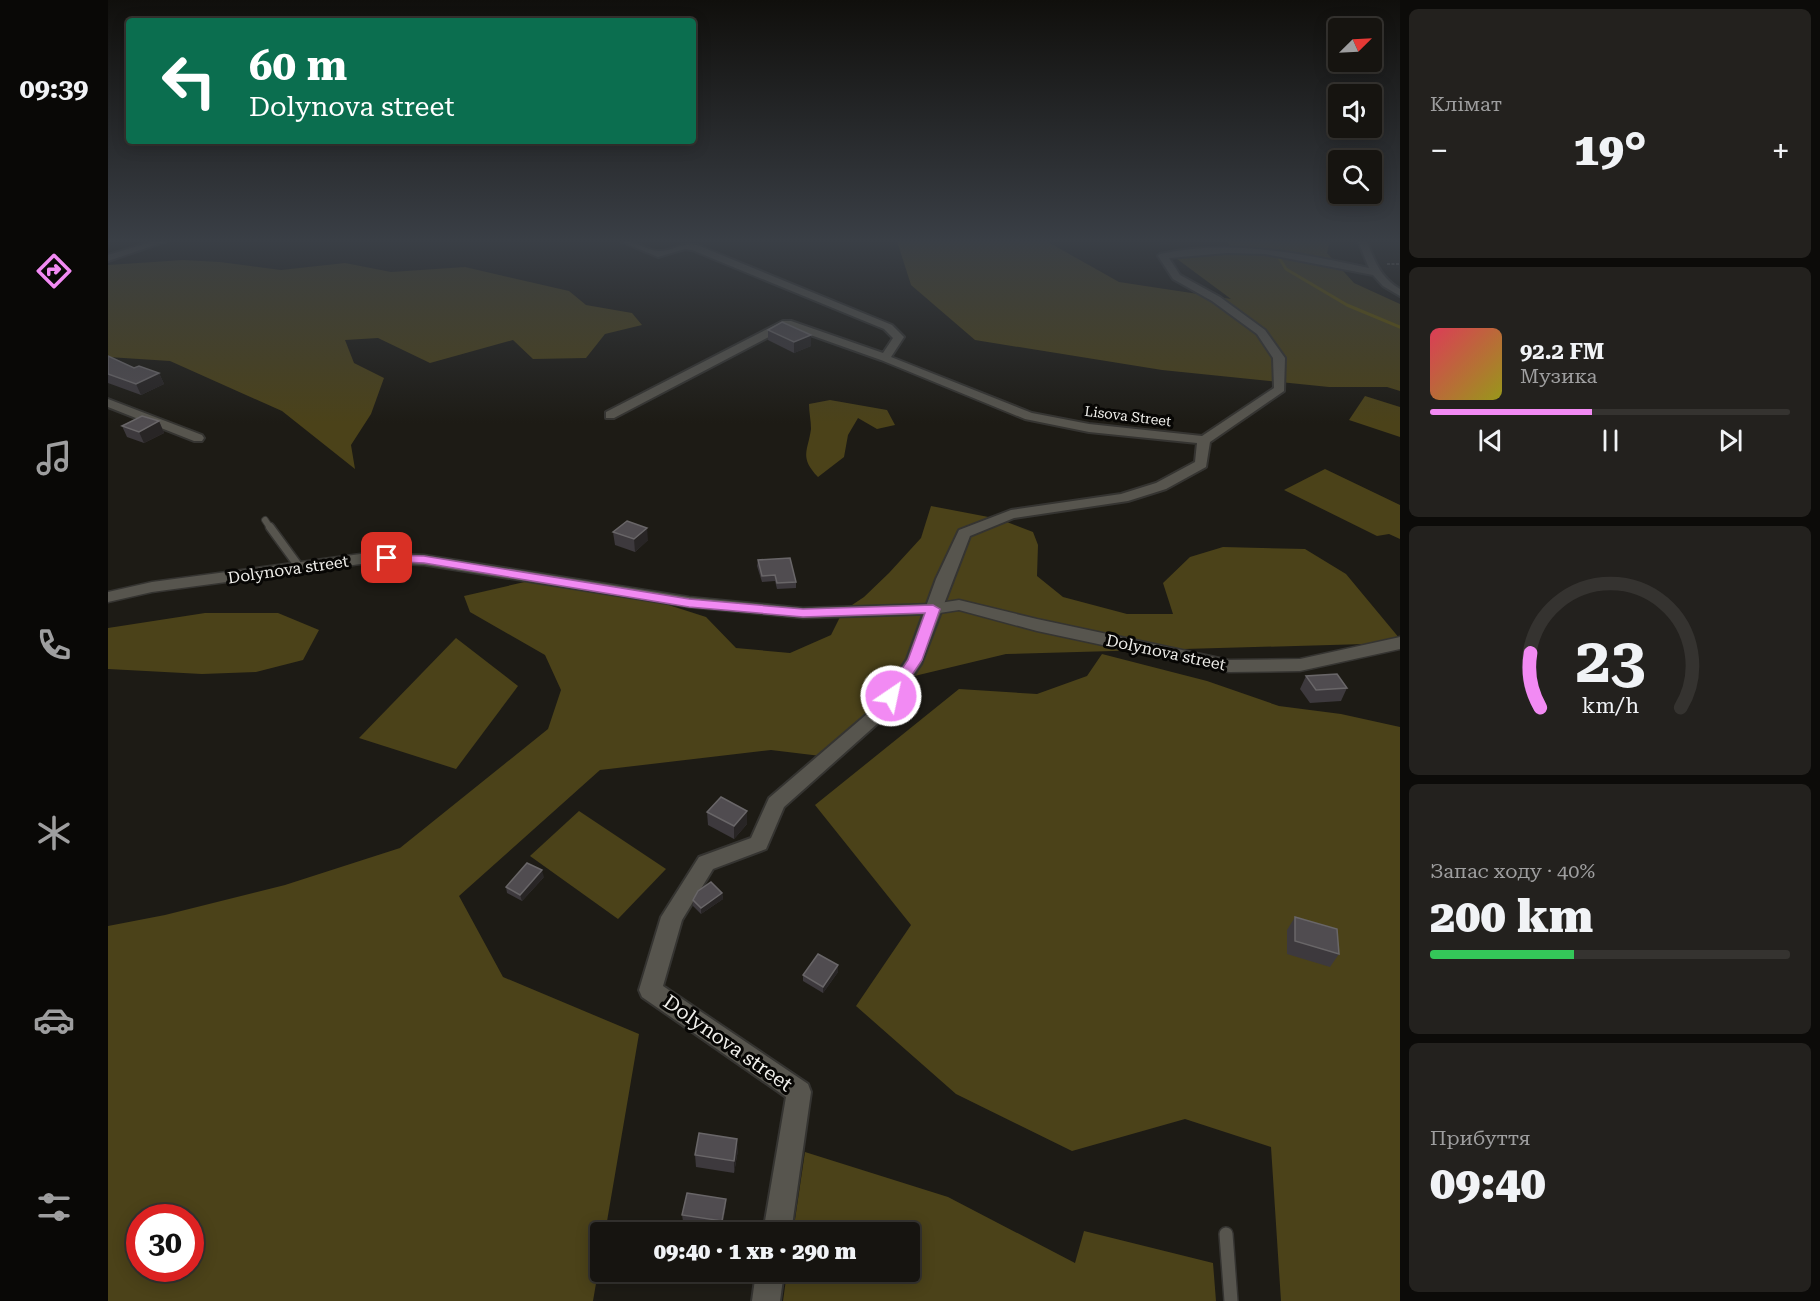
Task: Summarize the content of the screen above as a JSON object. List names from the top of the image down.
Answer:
{
  "streets": {
    "street": ["Lisova Street", "Dolynova street"]
  },
  "north": "top right",
  "page": {
    "tabs": "09:39",
    "tile": [
      "Клімат",
      ["Запас ходу · 40%", "200 km"],
      ["Прибуття", "09:40"]
    ],
    "turn": ["60 m", "Dolynova street"],
    "heat": ["−", "19°", "+"],
    "song": ["92.2 FM", "Музика"],
    "limit": "30",
    "trip": "09:40 · 1 хв · 290 m",
    "gauge": ["23", "km/h"]
  }
}
